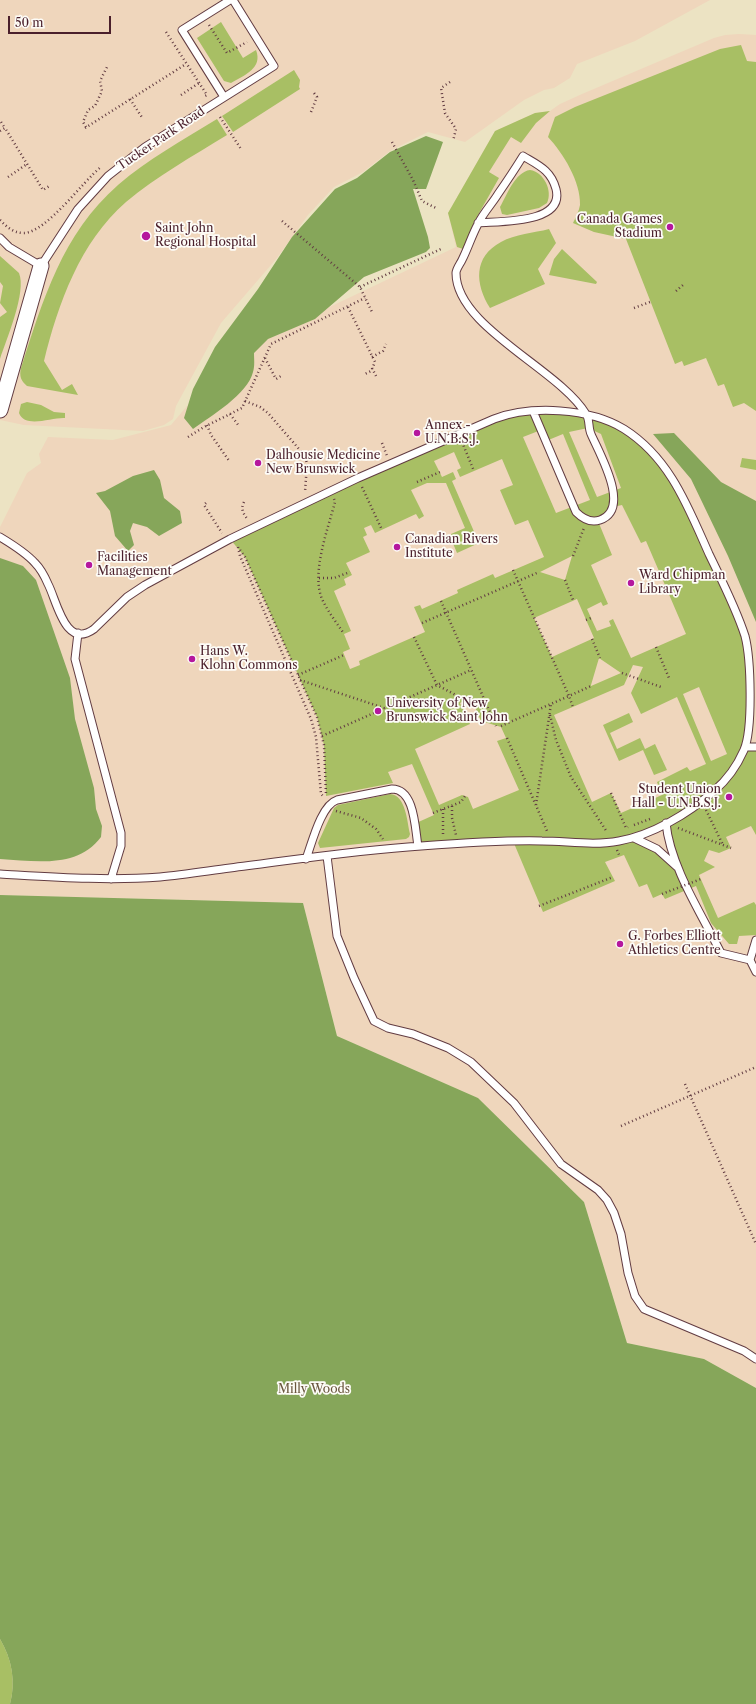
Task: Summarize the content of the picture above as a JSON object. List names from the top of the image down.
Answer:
{
  "streets": {
    "street": ["Tucker Park Road"]
  },
  "parks": ["Milly Woods"],
  "places": [
    "Canada Games Stadium",
    "Saint John Regional Hospital",
    "Annex - U.N.B.S.J.",
    "Dalhousie Medicine New Brunswick",
    "Canadian Rivers Institute",
    "Facilities Management",
    "Ward Chipman Library",
    "Hans W. Klohn Commons",
    "University of New Brunswick Saint John",
    "Student Union Hall - U.N.B.S.J.",
    "G. Forbes Elliott Athletics Centre"
  ],
  "scale_bar": "50 m"
}
